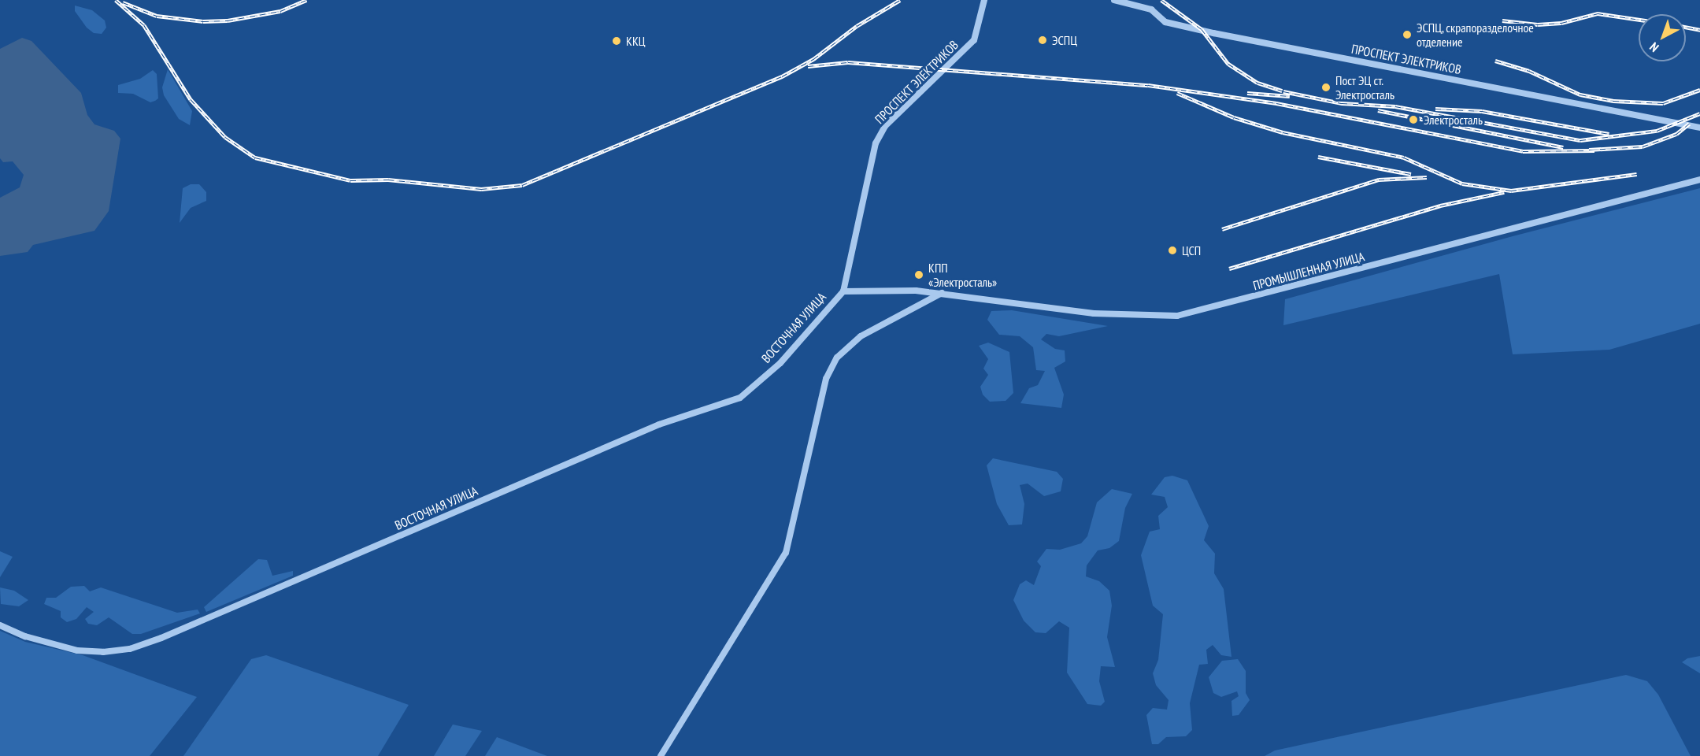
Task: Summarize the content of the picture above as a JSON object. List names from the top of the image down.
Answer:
{
  "streets": {
    "street": ["ПРОСПЕКТ ЭЛЕКТРИКОВ", "ПРОМЫШЛЕННАЯ УЛИЦА", "ВОСТОЧНАЯ УЛИЦА"]
  },
  "crossings": [
    ["ПРОСПЕКТ ЭЛЕКТРИКОВ", "ПРОМЫШЛЕННАЯ УЛИЦА"],
    ["ПРОСПЕКТ ЭЛЕКТРИКОВ", "ВОСТОЧНАЯ УЛИЦА"],
    ["ПРОМЫШЛЕННАЯ УЛИЦА", "ВОСТОЧНАЯ УЛИЦА"]
  ],
  "places": [
    "ЭСПЦ, скрапоразделочное отделение",
    "ЭСПЦ",
    "ККЦ",
    "Пост ЭЦ ст. Электросталь",
    "Электросталь",
    "ЦСП",
    "КПП «Электросталь»"
  ],
  "north": "bottom left"
}
